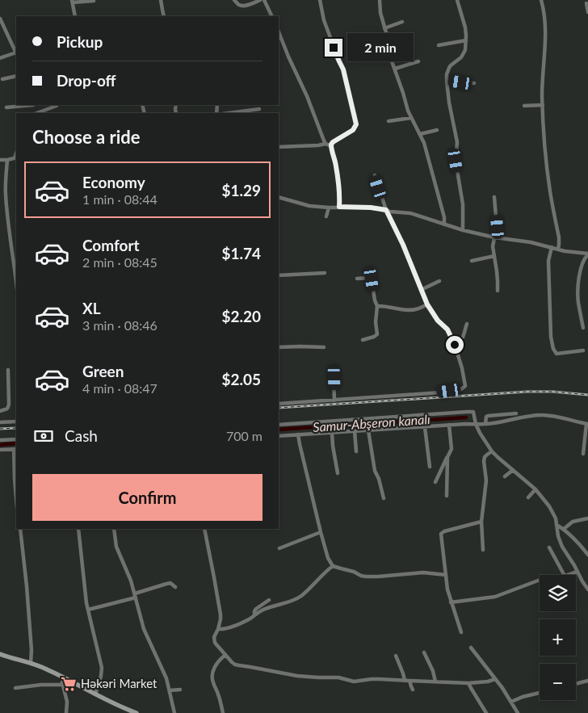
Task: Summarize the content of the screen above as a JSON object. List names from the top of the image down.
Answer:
{
  "water": ["Samur-Abşeron kanalı"],
  "places": {
    "supermarket": ["Həkəri Market"]
  },
  "page": {
    "banner": ["Pickup", "Drop-off"],
    "bubble": "2 min",
    "heading": "Choose a ride",
    "list": [
      {
        "name": "Economy",
        "note": "1 min · 08:44",
        "value": "$1.29"
      },
      {
        "name": "Comfort",
        "note": "2 min · 08:45",
        "value": "$1.74"
      },
      {
        "name": "XL",
        "note": "3 min · 08:46",
        "value": "$2.20"
      },
      {
        "name": "Green",
        "note": "4 min · 08:47",
        "value": "$2.05"
      }
    ],
    "pay": ["Cash", "700 m"],
    "buttons": "Confirm",
    "map_buttons": ["+", "−"]
  }
}
